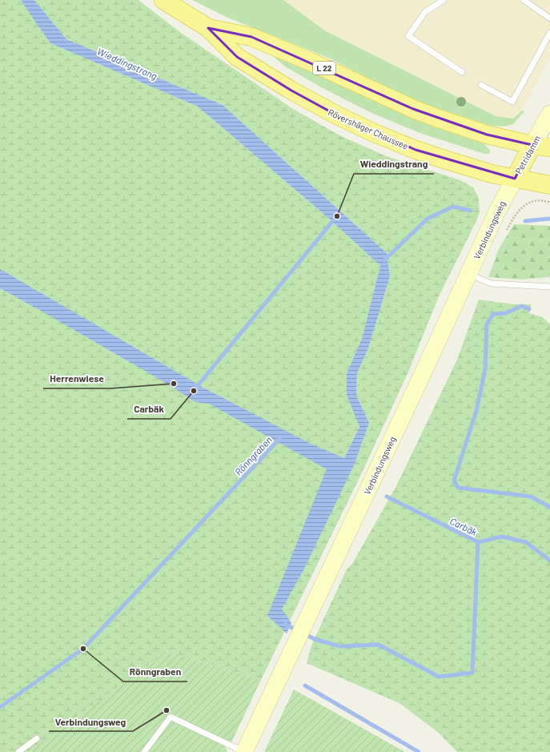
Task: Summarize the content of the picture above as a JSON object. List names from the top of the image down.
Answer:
{
  "streets": {
    "main road": [
      "L 22",
      "Rövershäger Chaussee",
      "Petridamm",
      "Verbindungsweg"
    ]
  },
  "crossings": [
    ["Rövershäger Chaussee", "Petridamm"],
    ["Rövershäger Chaussee", "Verbindungsweg"],
    ["Petridamm", "Verbindungsweg"]
  ],
  "water": ["Wieddingstrang", "Rönngraben", "Carbäk"],
  "places": [
    "Wieddingstrang",
    "Herrenwiese",
    "Carbäk",
    "Rönngraben",
    "Verbindungsweg"
  ]
}
